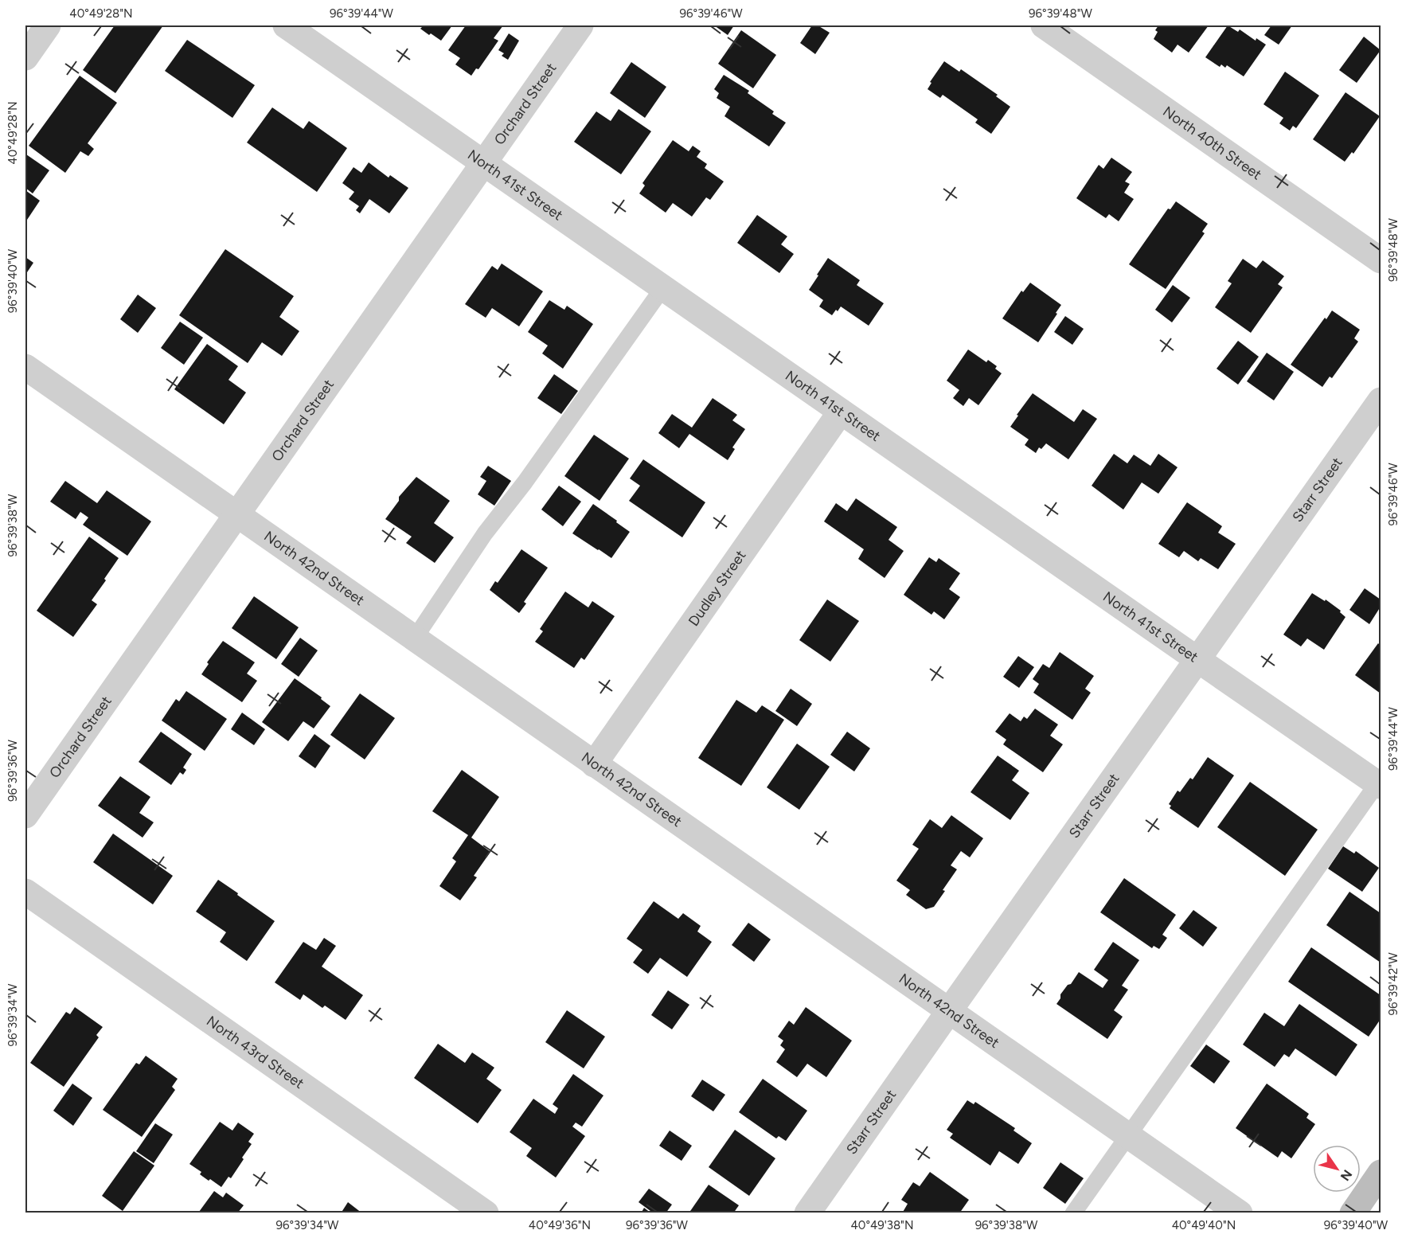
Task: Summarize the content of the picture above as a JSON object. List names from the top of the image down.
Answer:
{
  "streets": {
    "street": [
      "Orchard Street",
      "North 40th Street",
      "North 41st Street",
      "Starr Street",
      "North 42nd Street",
      "Dudley Street",
      "North 43rd Street"
    ]
  },
  "crossings": [
    ["Orchard Street", "North 41st Street"],
    ["Orchard Street", "North 42nd Street"],
    ["North 41st Street", "Starr Street"],
    ["North 41st Street", "Dudley Street"],
    ["Starr Street", "North 42nd Street"],
    ["North 42nd Street", "Dudley Street"]
  ],
  "north": "bottom right",
  "coordinates": [
    "40°49'28\"N",
    "96°39'44\"W",
    "96°39'46\"W",
    "96°39'48\"W",
    "96°39'40\"W",
    "96°39'38\"W",
    "96°39'36\"W",
    "96°39'42\"W",
    "96°39'34\"W",
    "40°49'36\"N",
    "40°49'38\"N",
    "40°49'40\"N"
  ]
}
